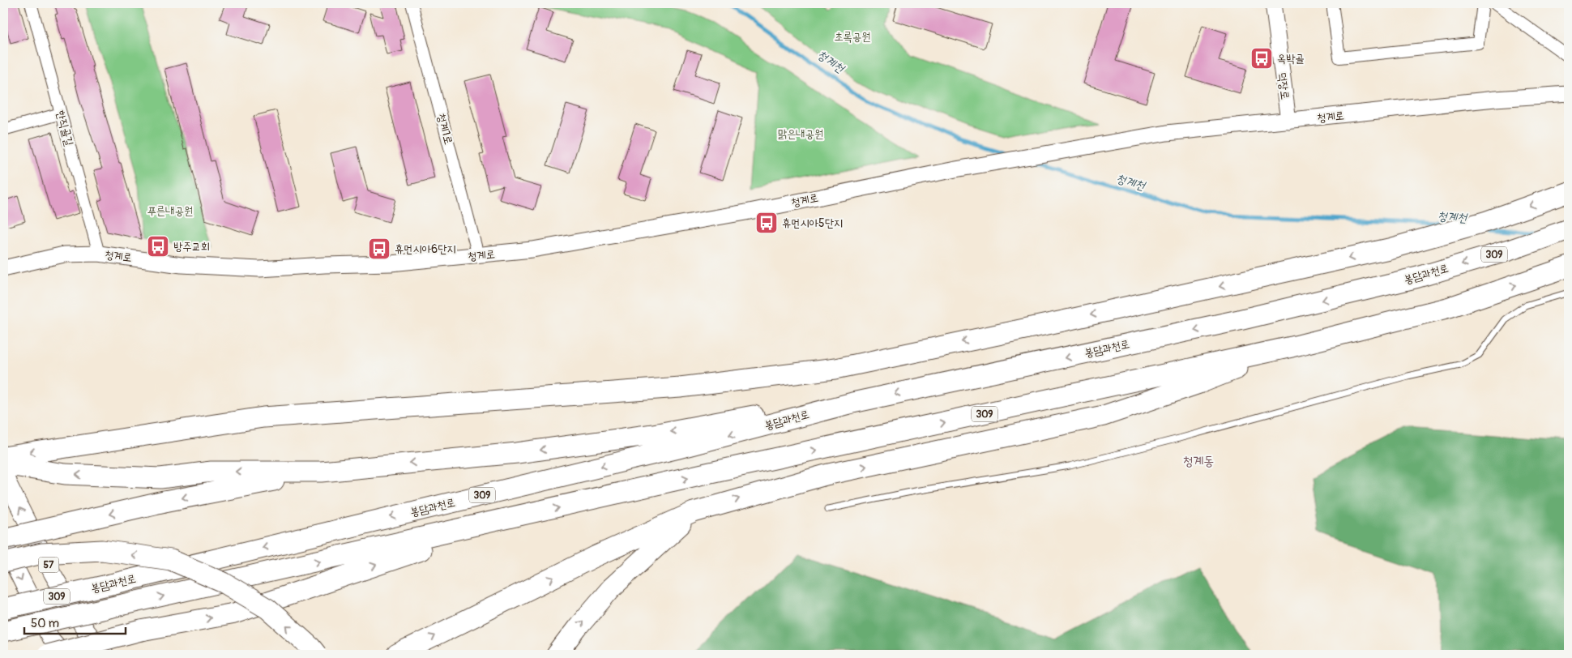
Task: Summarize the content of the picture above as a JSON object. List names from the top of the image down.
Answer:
{
  "streets": {
    "highway": ["309", "봉담과천로"],
    "main road": ["57"],
    "street": [
      "덕장로",
      "청계로",
      "한직골길",
      "청계1로"
    ]
  },
  "crossings": [
    ["덕장로", "청계로"],
    ["청계로", "한직골길"],
    ["청계로", "청계1로"]
  ],
  "districts": ["청계동"],
  "water": ["청계천"],
  "parks": ["초록공원", "맑은내공원", "푸른내공원"],
  "places": {
    "bus stop": [
      "옥박골",
      "휴먼시아5단지",
      "방주교회",
      "휴먼시아6단지"
    ]
  },
  "scale_bar": "50 m"
}
